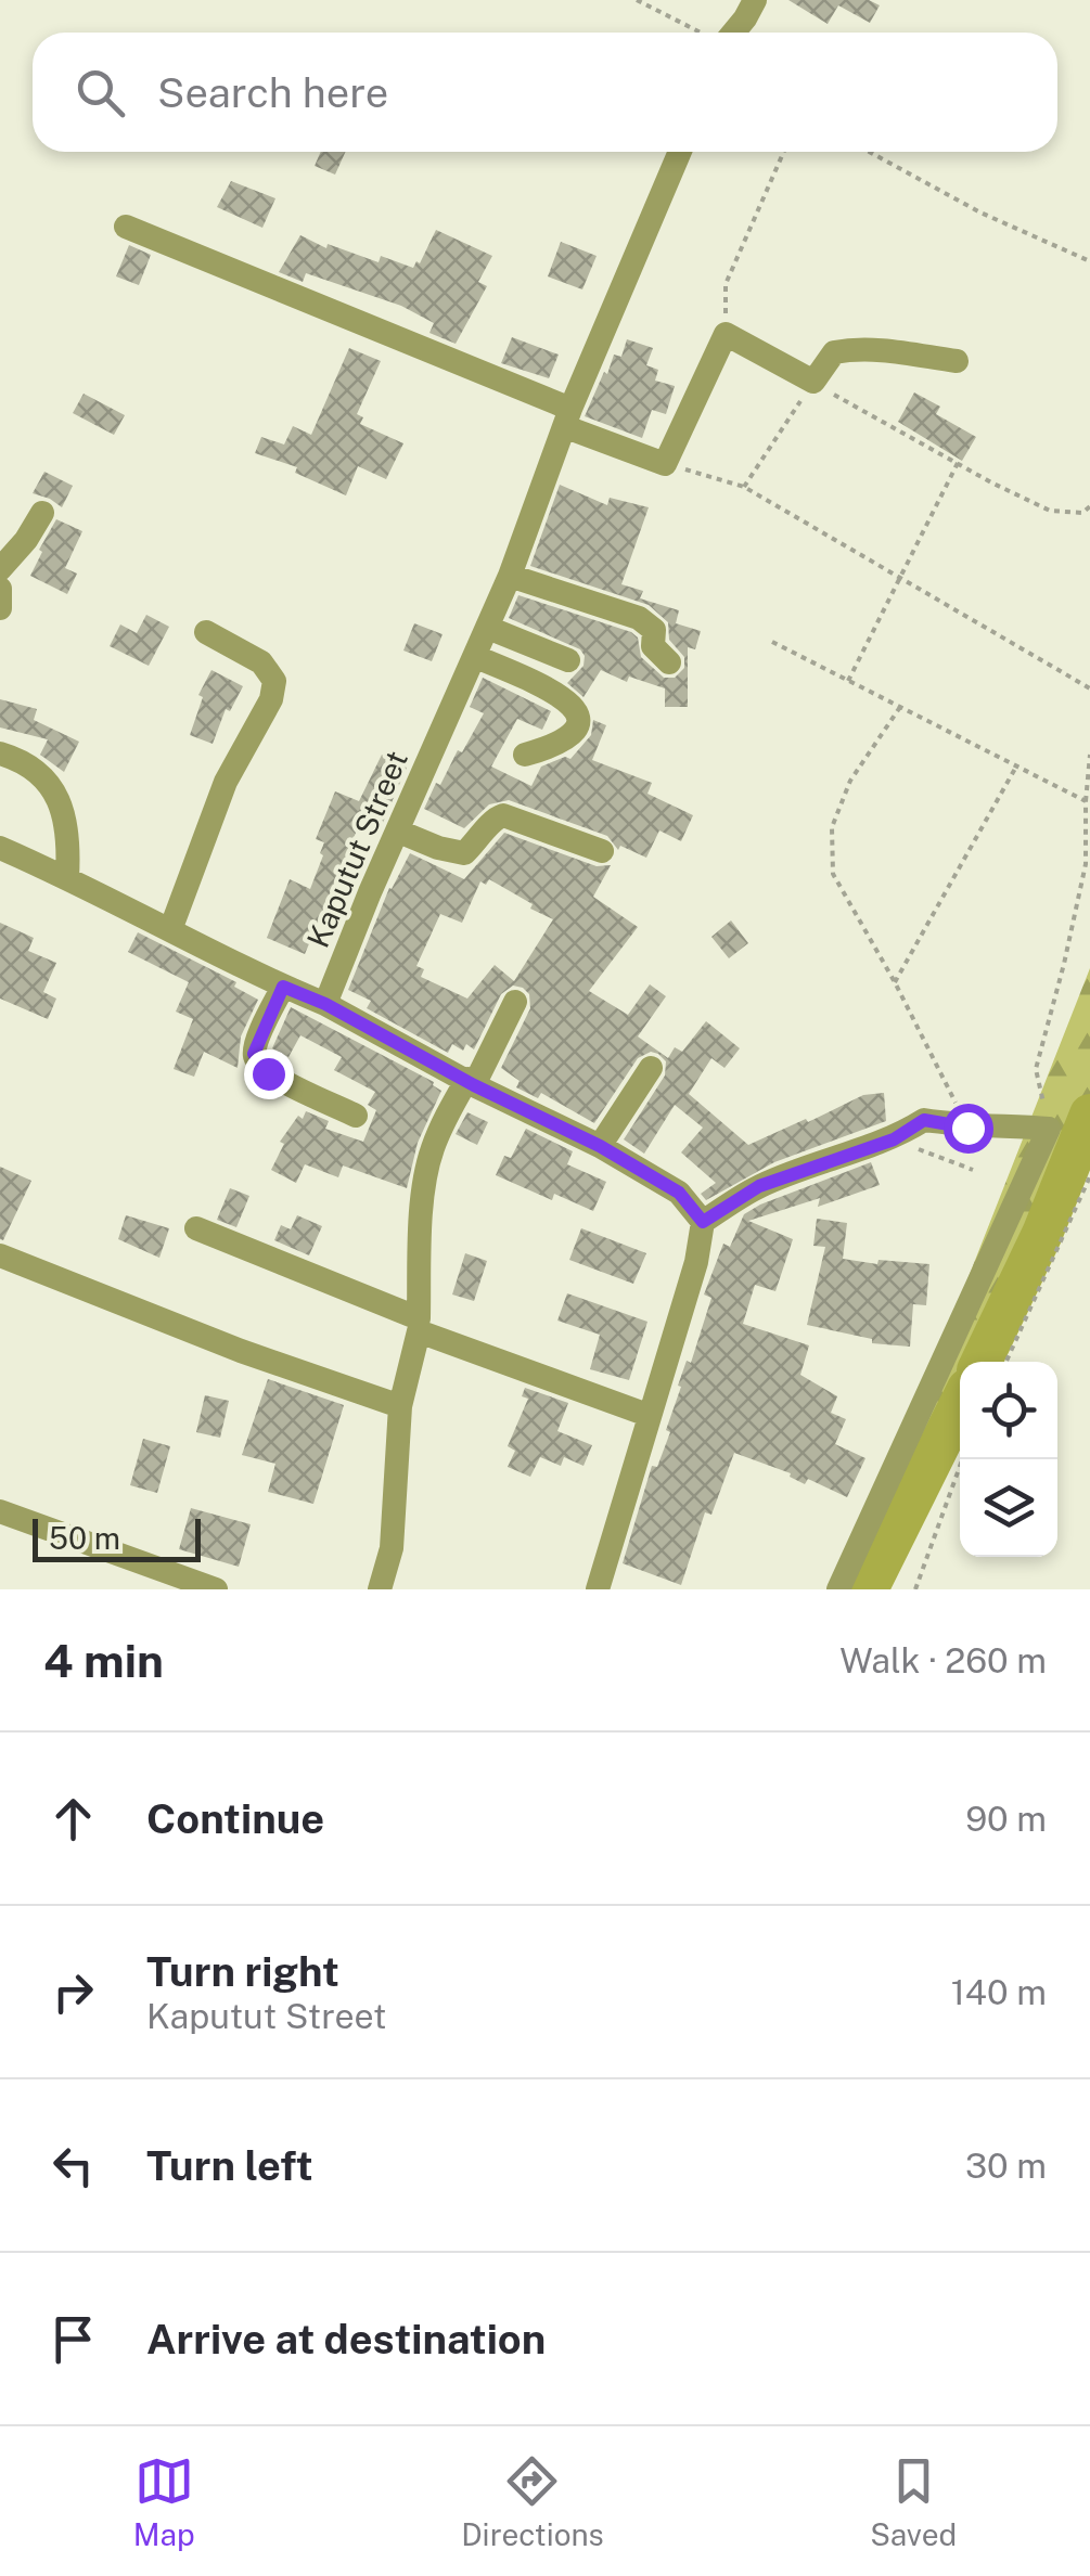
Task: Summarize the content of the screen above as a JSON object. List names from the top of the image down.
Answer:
{
  "streets": {
    "street": ["Kaputut Street"]
  },
  "scale_bar": "50 m",
  "page": {
    "search": "Search here",
    "scale": "50 m",
    "heading": ["4 min", "Walk · 260 m"],
    "list": [
      ["Continue", "90 m"],
      ["Turn right", "Kaputut Street", "140 m"],
      ["Turn left", "30 m"],
      "Arrive at destination"
    ],
    "nav": ["Map", "Directions", "Saved"]
  }
}
